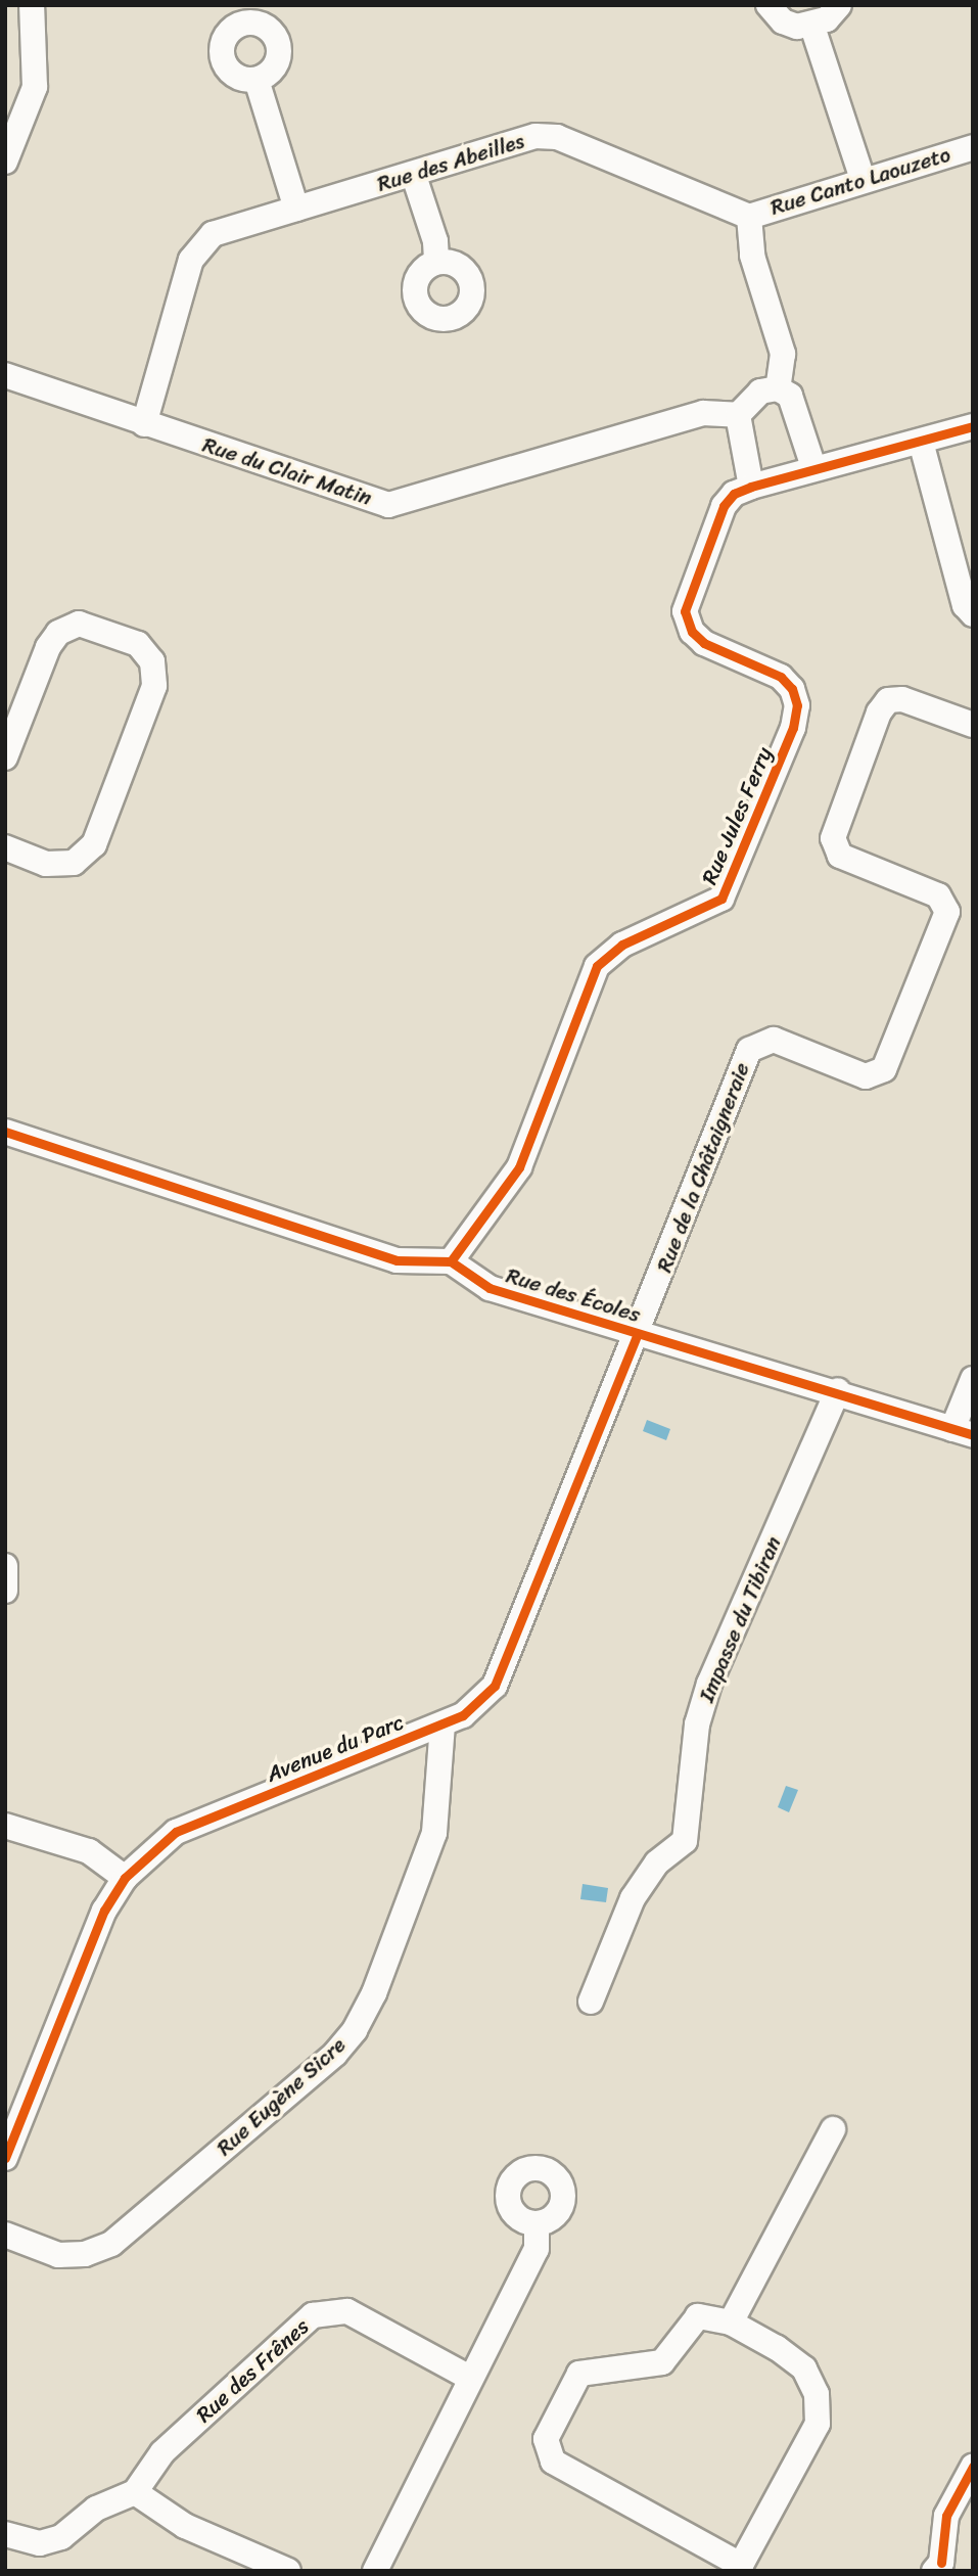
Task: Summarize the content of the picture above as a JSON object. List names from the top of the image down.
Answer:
{
  "streets": {
    "street": [
      "Rue des Abeilles",
      "Rue Canto Laouzeto",
      "Rue du Clair Matin",
      "Rue Jules Ferry",
      "Rue de la Châtaigneraie",
      "Rue des Écoles",
      "Impasse du Tibiran",
      "Avenue du Parc",
      "Rue Eugène Sicre",
      "Rue des Frênes"
    ]
  },
  "crossings": [
    ["Rue des Abeilles", "Rue Canto Laouzeto"],
    ["Rue des Abeilles", "Rue du Clair Matin"],
    ["Rue Jules Ferry", "Rue des Écoles"],
    ["Rue de la Châtaigneraie", "Rue des Écoles"],
    ["Rue de la Châtaigneraie", "Avenue du Parc"],
    ["Rue des Écoles", "Impasse du Tibiran"],
    ["Rue des Écoles", "Avenue du Parc"],
    ["Avenue du Parc", "Rue Eugène Sicre"]
  ]
}
